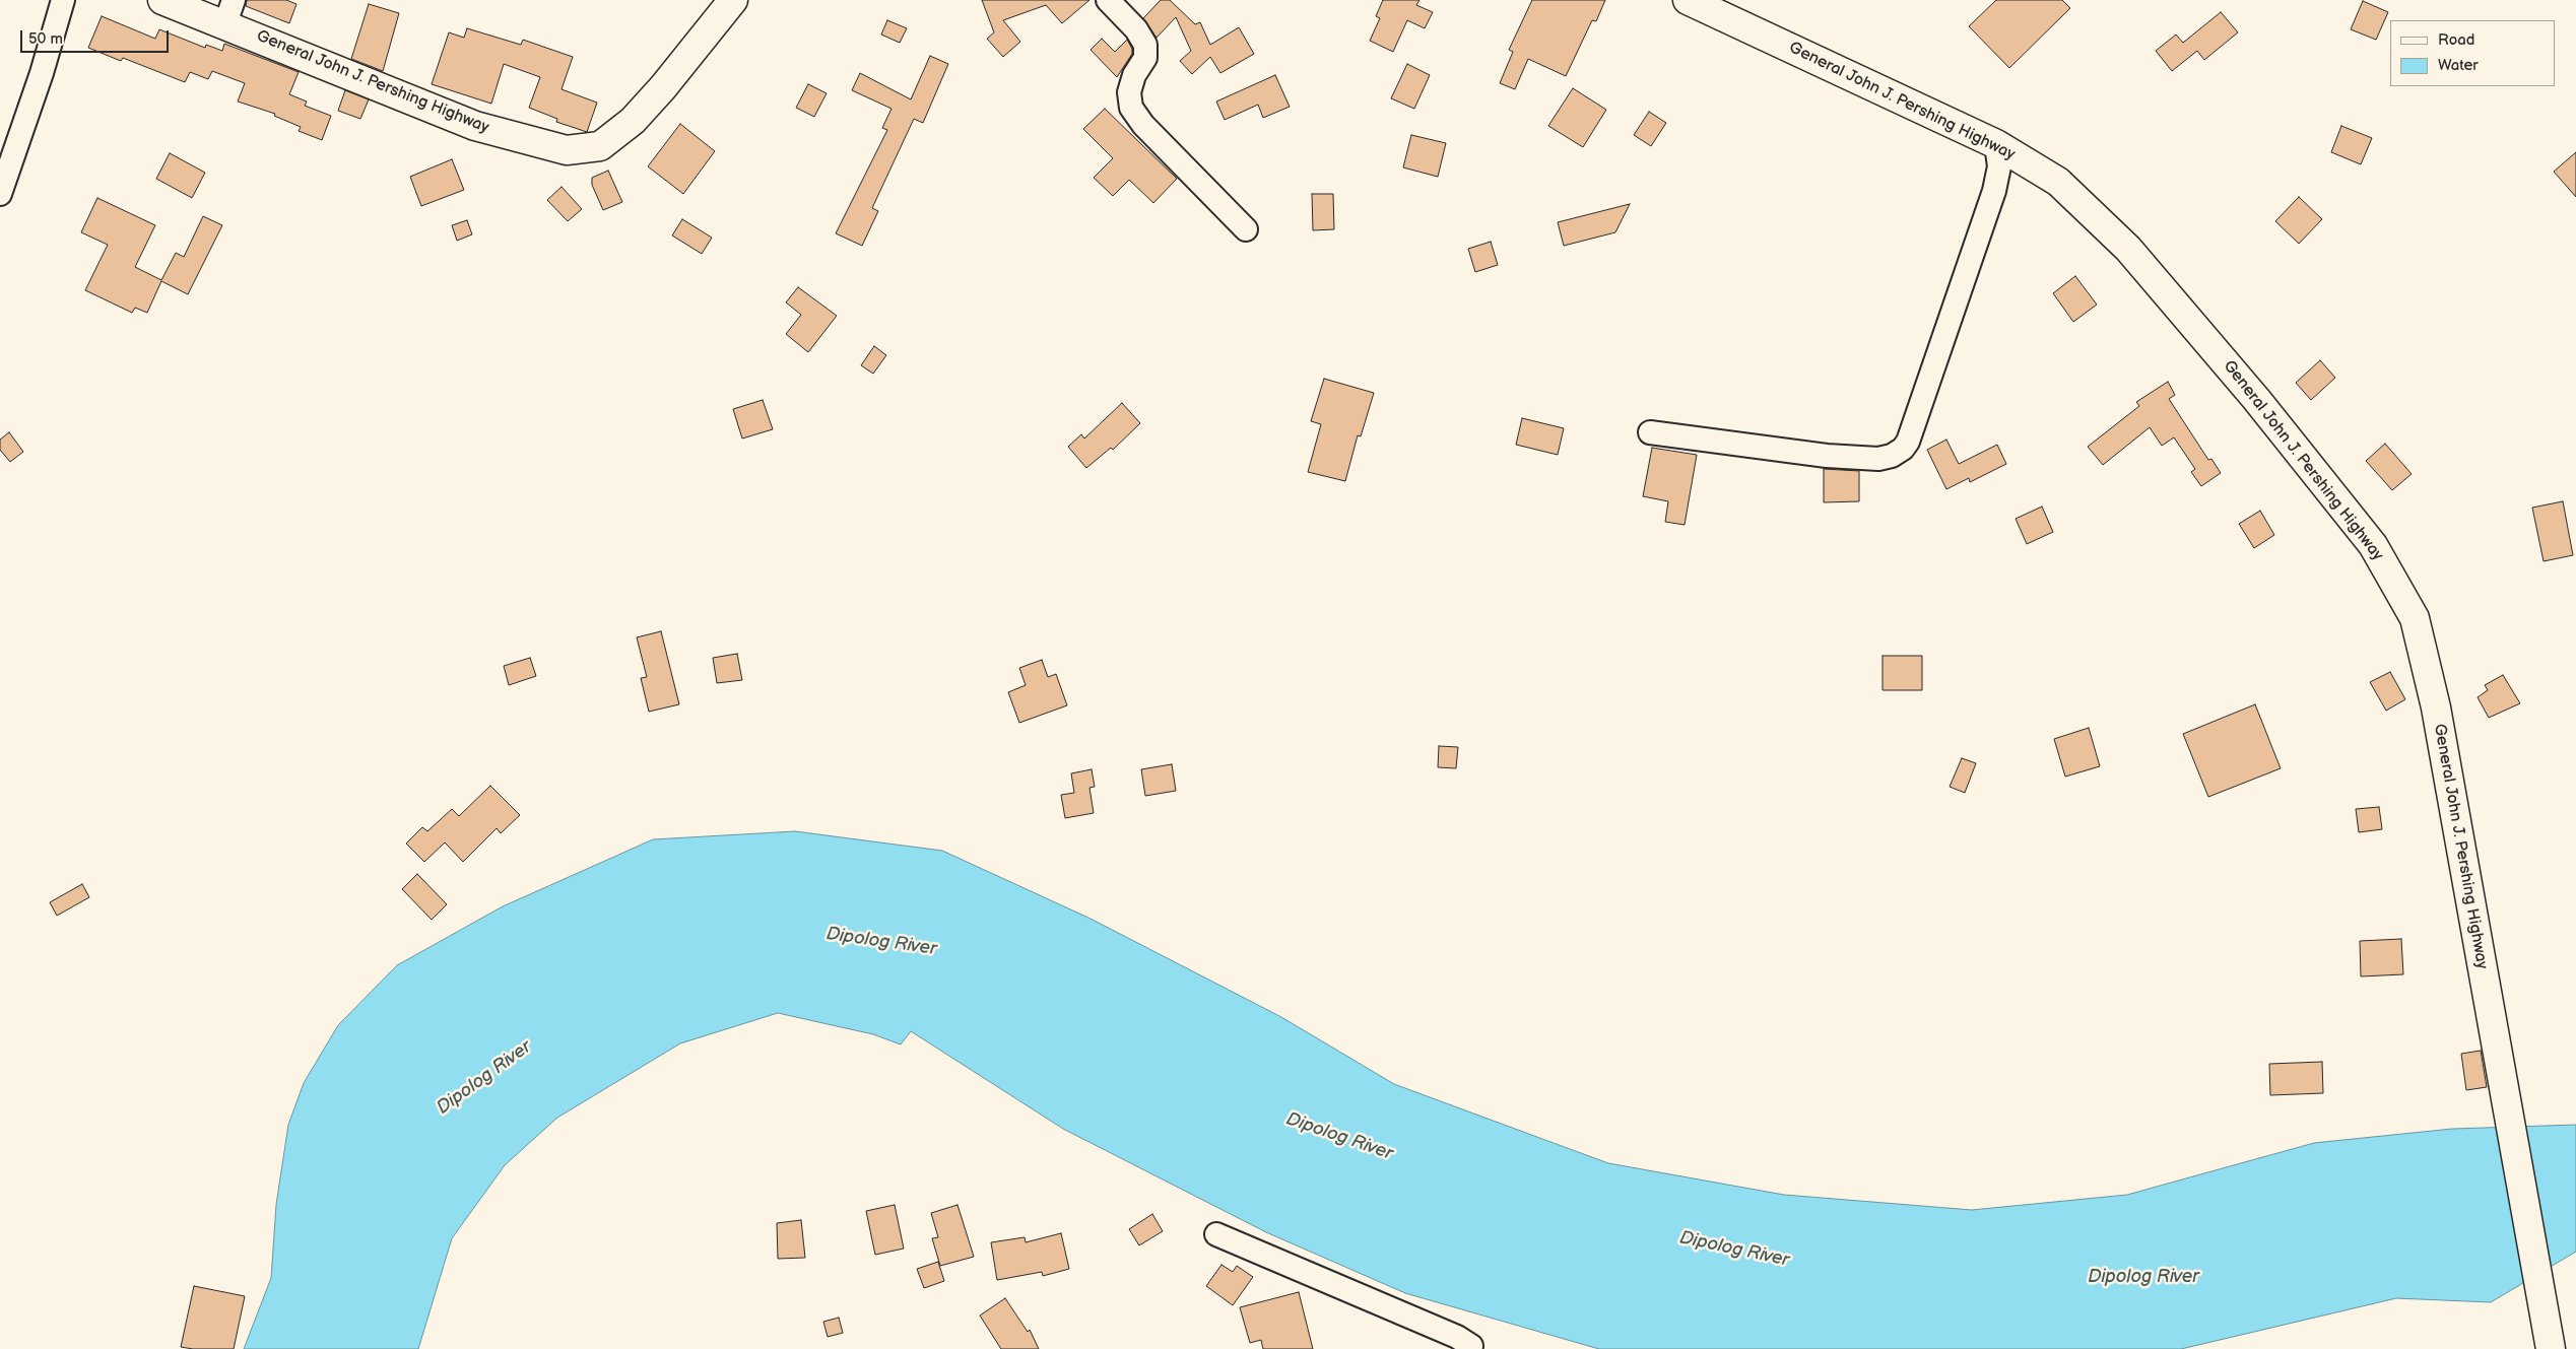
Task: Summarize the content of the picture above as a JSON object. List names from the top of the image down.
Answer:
{
  "streets": {
    "main road": ["General John J. Pershing Highway"]
  },
  "water": ["Dipolog River"],
  "legend": ["Road", "Water"],
  "scale_bar": "50 m"
}
